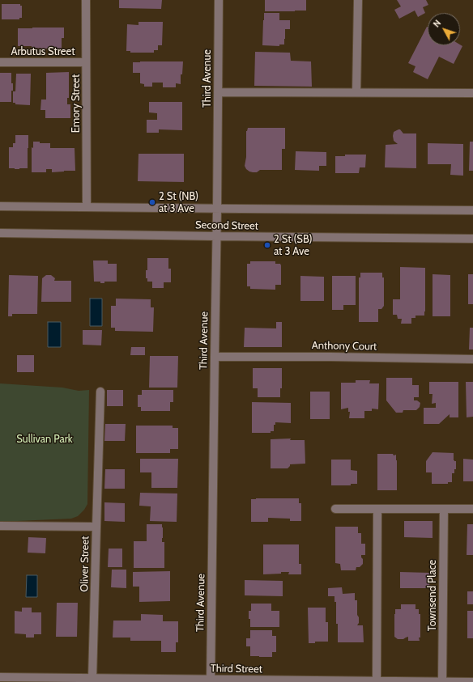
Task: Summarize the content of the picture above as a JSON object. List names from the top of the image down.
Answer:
{
  "streets": {
    "street": [
      "Arbutus Street",
      "Third Avenue",
      "Emory Street",
      "Second Street",
      "Anthony Court",
      "Oliver Street",
      "Townsend Place",
      "Third Street"
    ]
  },
  "crossings": [
    ["Arbutus Street", "Emory Street"],
    ["Third Avenue", "Second Street"],
    ["Third Avenue", "Anthony Court"],
    ["Third Avenue", "Third Street"],
    ["Emory Street", "Second Street"],
    ["Oliver Street", "Third Street"],
    ["Townsend Place", "Third Street"]
  ],
  "parks": ["Sullivan Park"],
  "places": ["2 St (NB) at 3 Ave", "2 St (SB) at 3 Ave"],
  "north": "top left"
}
